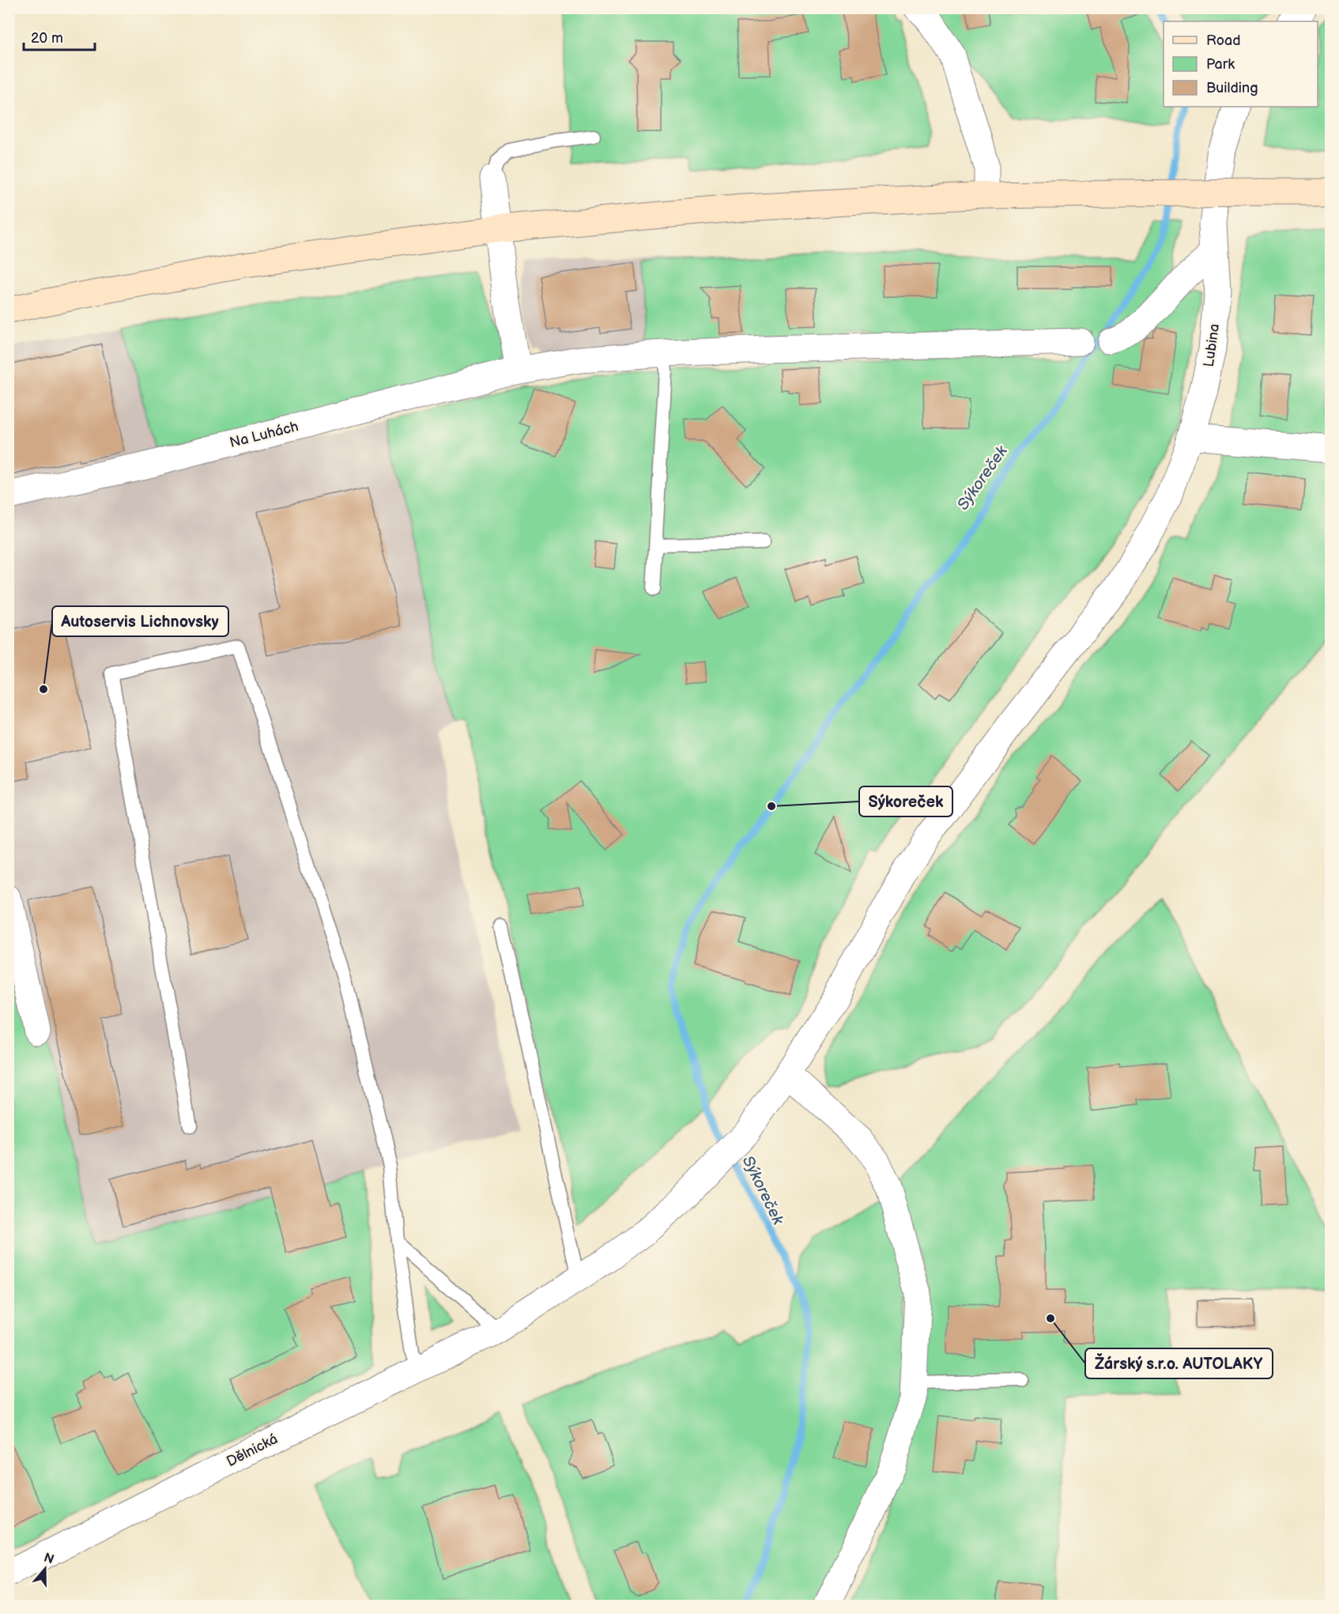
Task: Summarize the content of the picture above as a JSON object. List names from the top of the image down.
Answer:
{
  "streets": {
    "street": ["Lubina", "Na Luhách", "Dělnická"]
  },
  "crossings": [
    ["Lubina", "Dělnická"]
  ],
  "water": ["Sýkoreček"],
  "places": ["Autoservis Lichnovsky", "Sýkoreček", "Žárský s.r.o. AUTOLAKY"],
  "legend": ["Road", "Park", "Building"],
  "scale_bar": "20 m",
  "north": "top"
}
